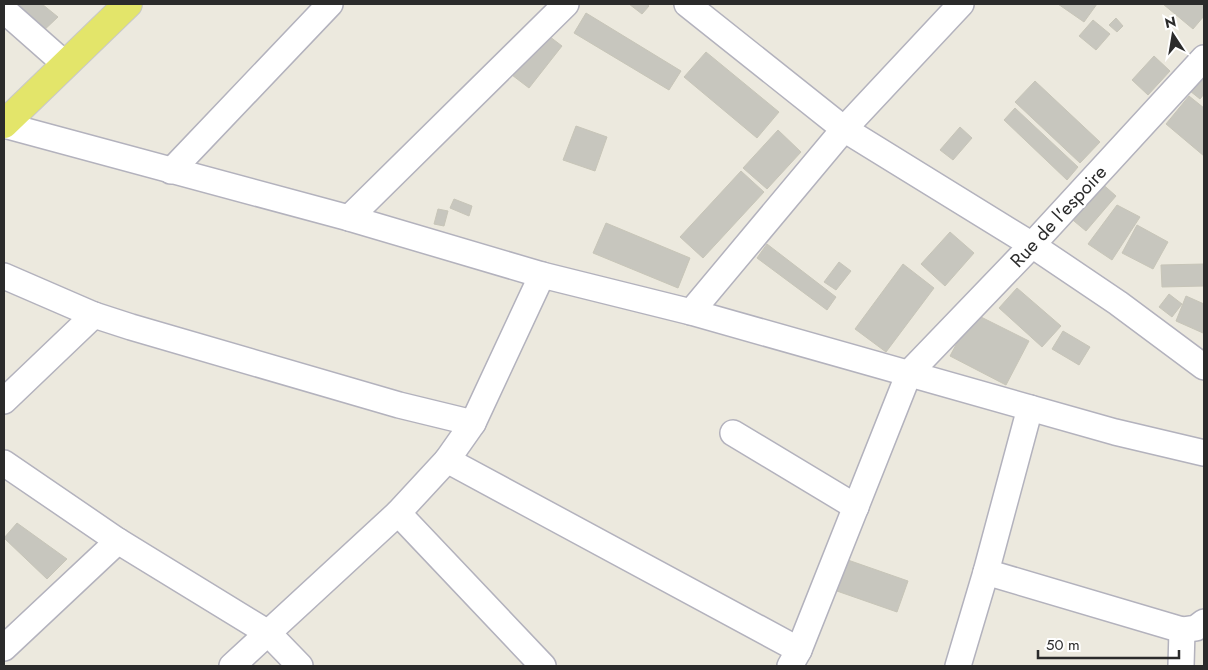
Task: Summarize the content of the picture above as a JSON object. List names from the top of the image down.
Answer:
{
  "streets": {
    "street": ["Rue de l'espoire"]
  },
  "scale_bar": "50 m",
  "north": "top"
}
